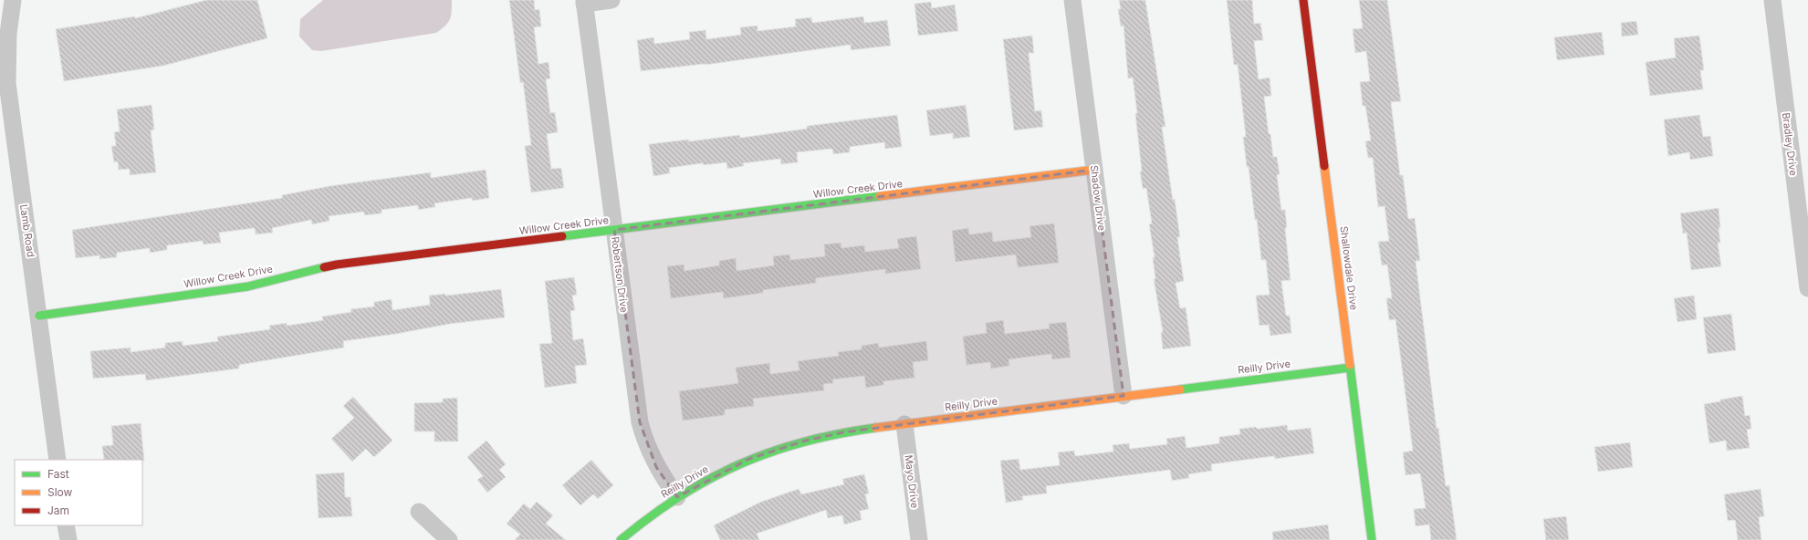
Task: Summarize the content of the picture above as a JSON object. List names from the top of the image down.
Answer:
{
  "streets": {
    "street": [
      "Bradley Drive",
      "Willow Creek Drive",
      "Shadow Drive",
      "Lamb Road",
      "Shallowdale Drive",
      "Robertson Drive",
      "Reilly Drive",
      "Mayo Drive"
    ]
  },
  "crossings": [
    ["Willow Creek Drive", "Shadow Drive"],
    ["Willow Creek Drive", "Lamb Road"],
    ["Willow Creek Drive", "Robertson Drive"],
    ["Shadow Drive", "Reilly Drive"],
    ["Shallowdale Drive", "Reilly Drive"],
    ["Robertson Drive", "Reilly Drive"],
    ["Reilly Drive", "Mayo Drive"]
  ],
  "legend": ["Fast", "Slow", "Jam"]
}
